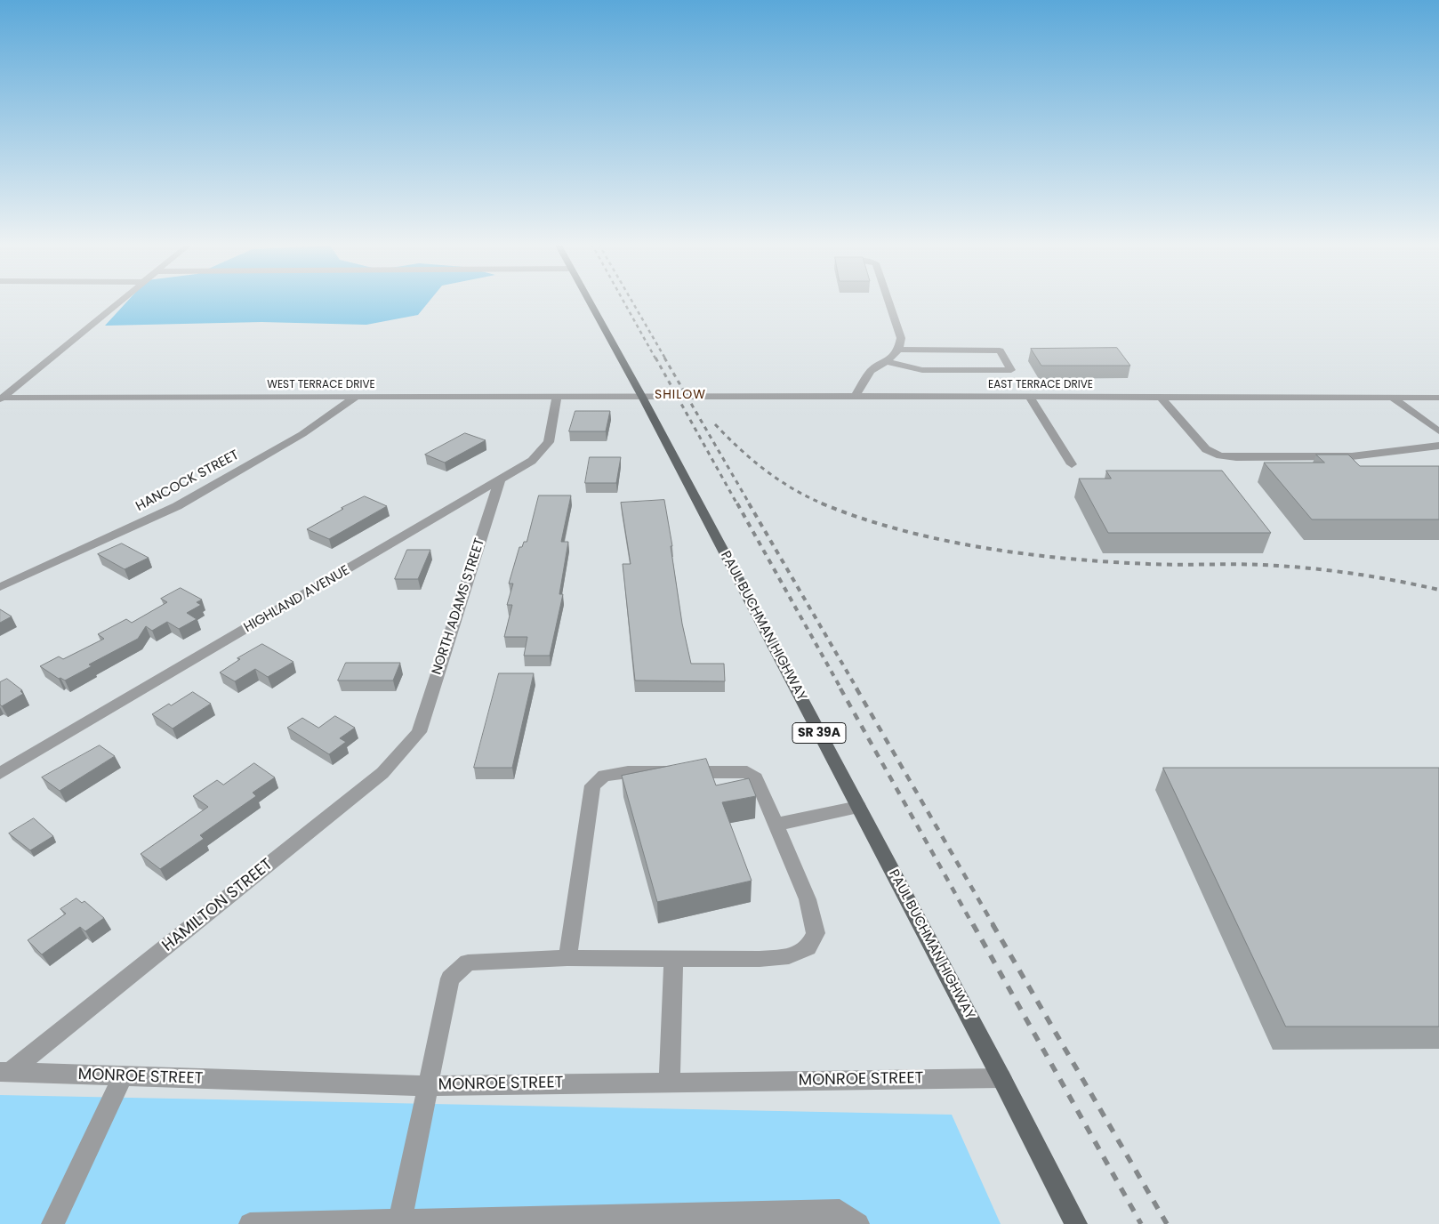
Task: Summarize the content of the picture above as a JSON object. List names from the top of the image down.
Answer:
{
  "streets": {
    "main road": ["PAUL BUCHMAN HIGHWAY", "SR 39A"],
    "street": [
      "WEST TERRACE DRIVE",
      "EAST TERRACE DRIVE",
      "HANCOCK STREET",
      "HIGHLAND AVENUE",
      "NORTH ADAMS STREET",
      "HAMILTON STREET",
      "MONROE STREET"
    ]
  },
  "crossings": [
    ["WEST TERRACE DRIVE", "EAST TERRACE DRIVE"],
    ["WEST TERRACE DRIVE", "HANCOCK STREET"],
    ["WEST TERRACE DRIVE", "HIGHLAND AVENUE"],
    ["WEST TERRACE DRIVE", "PAUL BUCHMAN HIGHWAY"],
    ["EAST TERRACE DRIVE", "PAUL BUCHMAN HIGHWAY"],
    ["HIGHLAND AVENUE", "NORTH ADAMS STREET"],
    ["NORTH ADAMS STREET", "HAMILTON STREET"],
    ["PAUL BUCHMAN HIGHWAY", "MONROE STREET"],
    ["HAMILTON STREET", "MONROE STREET"]
  ],
  "districts": ["SHILOW"]
}
